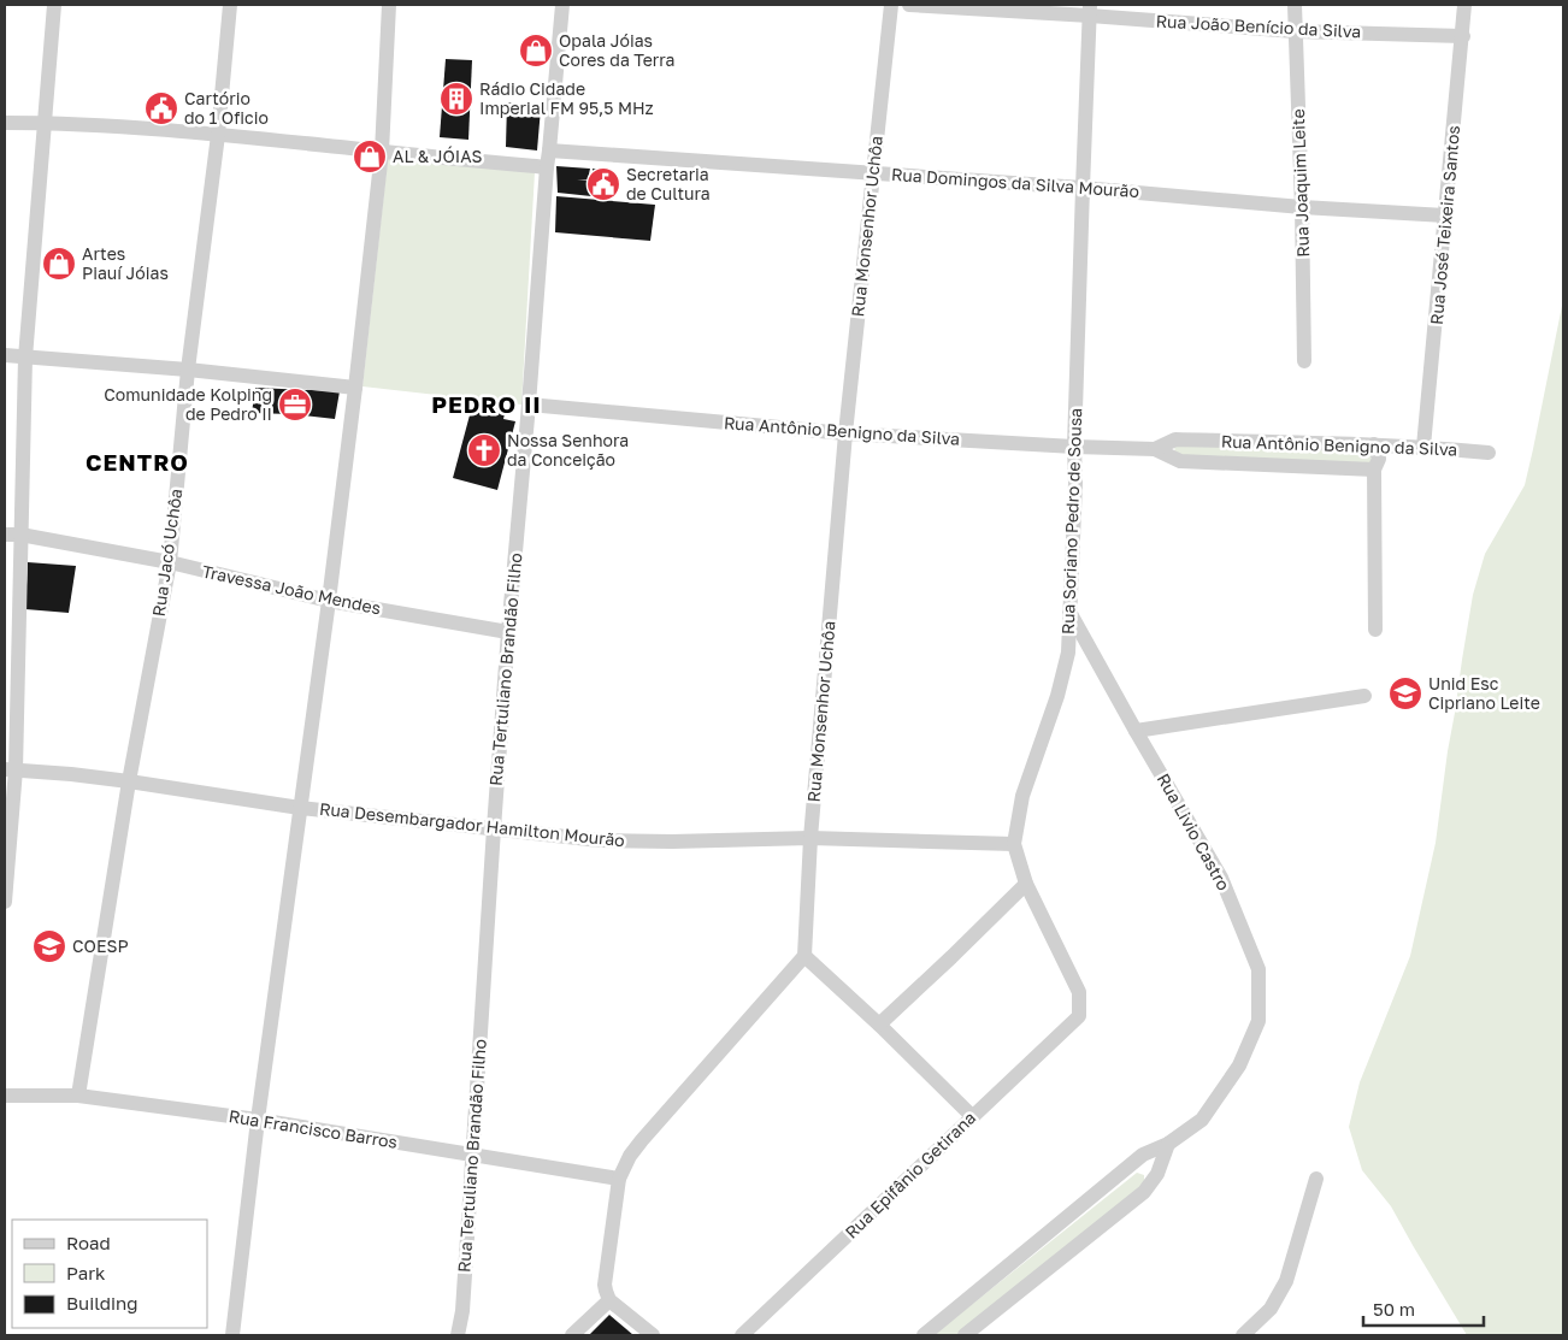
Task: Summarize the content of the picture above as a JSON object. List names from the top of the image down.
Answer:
{
  "streets": {
    "street": [
      "Rua João Benício da Silva",
      "Rua Domingos da Silva Mourão",
      "Rua Joaquim Leite",
      "Rua José Teixeira Santos",
      "Rua Monsenhor Uchôa",
      "Rua Antônio Benigno da Silva",
      "Rua Soriano Pedro de Sousa",
      "Rua Jacó Uchôa",
      "Travessa João Mendes",
      "Rua Tertuliano Brandão Filho",
      "Rua Desembargador Hamilton Mourão",
      "Rua Livio Castro",
      "Rua Francisco Barros",
      "Rua Epifânio Getirana"
    ]
  },
  "crossings": [
    ["Rua João Benício da Silva", "Rua Joaquim Leite"],
    ["Rua João Benício da Silva", "Rua José Teixeira Santos"],
    ["Rua João Benício da Silva", "Rua Soriano Pedro de Sousa"],
    ["Rua Domingos da Silva Mourão", "Rua Joaquim Leite"],
    ["Rua Domingos da Silva Mourão", "Rua José Teixeira Santos"],
    ["Rua Domingos da Silva Mourão", "Rua Monsenhor Uchôa"],
    ["Rua Domingos da Silva Mourão", "Rua Soriano Pedro de Sousa"],
    ["Rua Domingos da Silva Mourão", "Rua Tertuliano Brandão Filho"],
    ["Rua José Teixeira Santos", "Rua Antônio Benigno da Silva"],
    ["Rua Monsenhor Uchôa", "Rua Antônio Benigno da Silva"],
    ["Rua Monsenhor Uchôa", "Rua Desembargador Hamilton Mourão"],
    ["Rua Antônio Benigno da Silva", "Rua Soriano Pedro de Sousa"],
    ["Rua Antônio Benigno da Silva", "Rua Tertuliano Brandão Filho"],
    ["Rua Soriano Pedro de Sousa", "Rua Desembargador Hamilton Mourão"],
    ["Rua Soriano Pedro de Sousa", "Rua Livio Castro"],
    ["Rua Soriano Pedro de Sousa", "Rua Epifânio Getirana"],
    ["Rua Jacó Uchôa", "Travessa João Mendes"],
    ["Rua Jacó Uchôa", "Rua Desembargador Hamilton Mourão"],
    ["Rua Jacó Uchôa", "Rua Francisco Barros"],
    ["Travessa João Mendes", "Rua Tertuliano Brandão Filho"],
    ["Rua Tertuliano Brandão Filho", "Rua Desembargador Hamilton Mourão"],
    ["Rua Tertuliano Brandão Filho", "Rua Francisco Barros"]
  ],
  "districts": ["PEDRO II", "CENTRO"],
  "places": {
    "shop": ["Opala Jóias Cores da Terra", "AL & JÓIAS", "Artes Piauí Jóias"],
    "building": ["Rádio Cidade Imperial FM 95,5 MHz"],
    "public building": ["Cartório do 1 Oficio", "Secretaria de Cultura"],
    "office": ["Comunidade Kolping de Pedro II"],
    "church": ["Nossa Senhora da Conceição"],
    "school or university": ["Unid Esc Cipriano Leite", "COESP"]
  },
  "legend": ["Road", "Park", "Building"],
  "scale_bar": "50 m"
}
